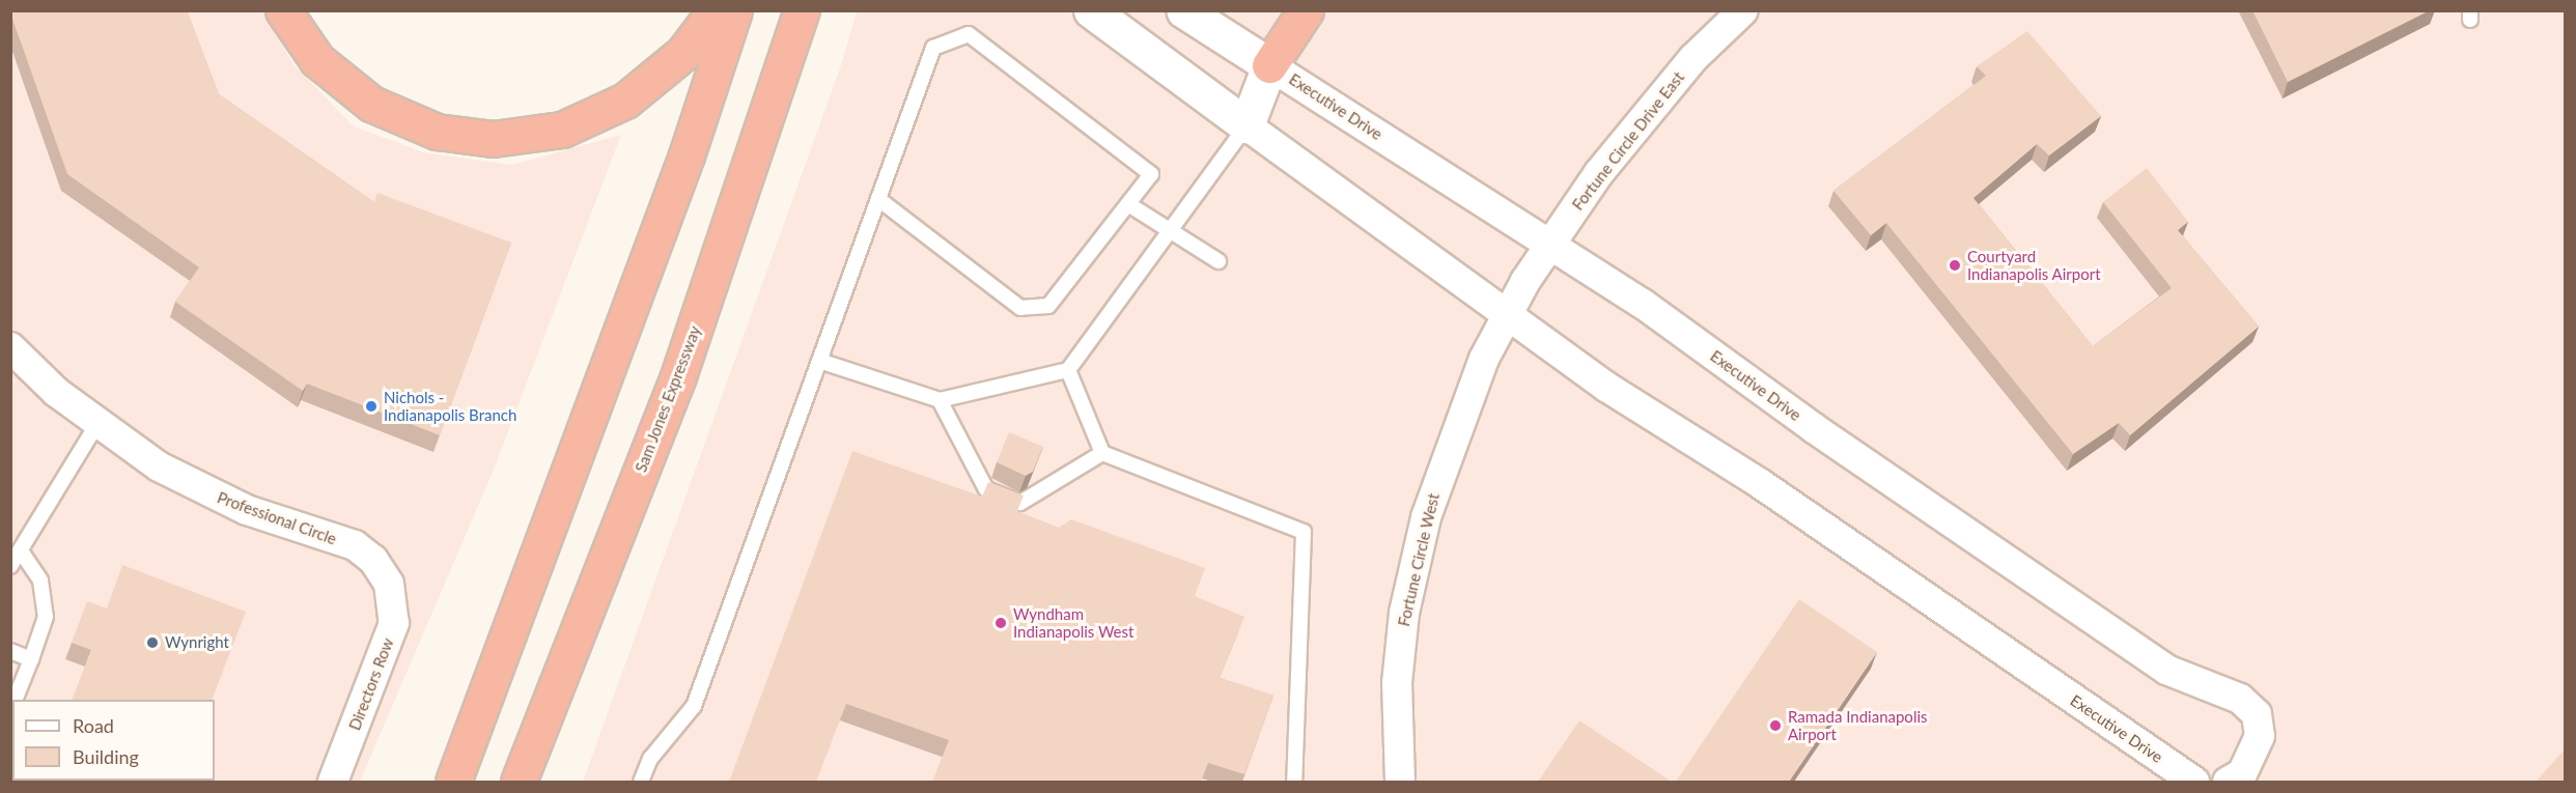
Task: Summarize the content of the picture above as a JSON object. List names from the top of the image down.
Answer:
{
  "streets": {
    "highway": ["Sam Jones Expressway"],
    "street": [
      "Executive Drive",
      "Fortune Circle Drive East",
      "Professional Circle",
      "Fortune Circle West",
      "Directors Row"
    ]
  },
  "crossings": [
    ["Executive Drive", "Fortune Circle Drive East"],
    ["Executive Drive", "Fortune Circle West"],
    ["Fortune Circle Drive East", "Fortune Circle West"],
    ["Professional Circle", "Directors Row"]
  ],
  "places": [
    "Courtyard Indianapolis Airport",
    "Nichols - Indianapolis Branch",
    "Wyndham Indianapolis West",
    "Wynright",
    "Ramada Indianapolis Airport"
  ],
  "legend": ["Road", "Building"]
}
